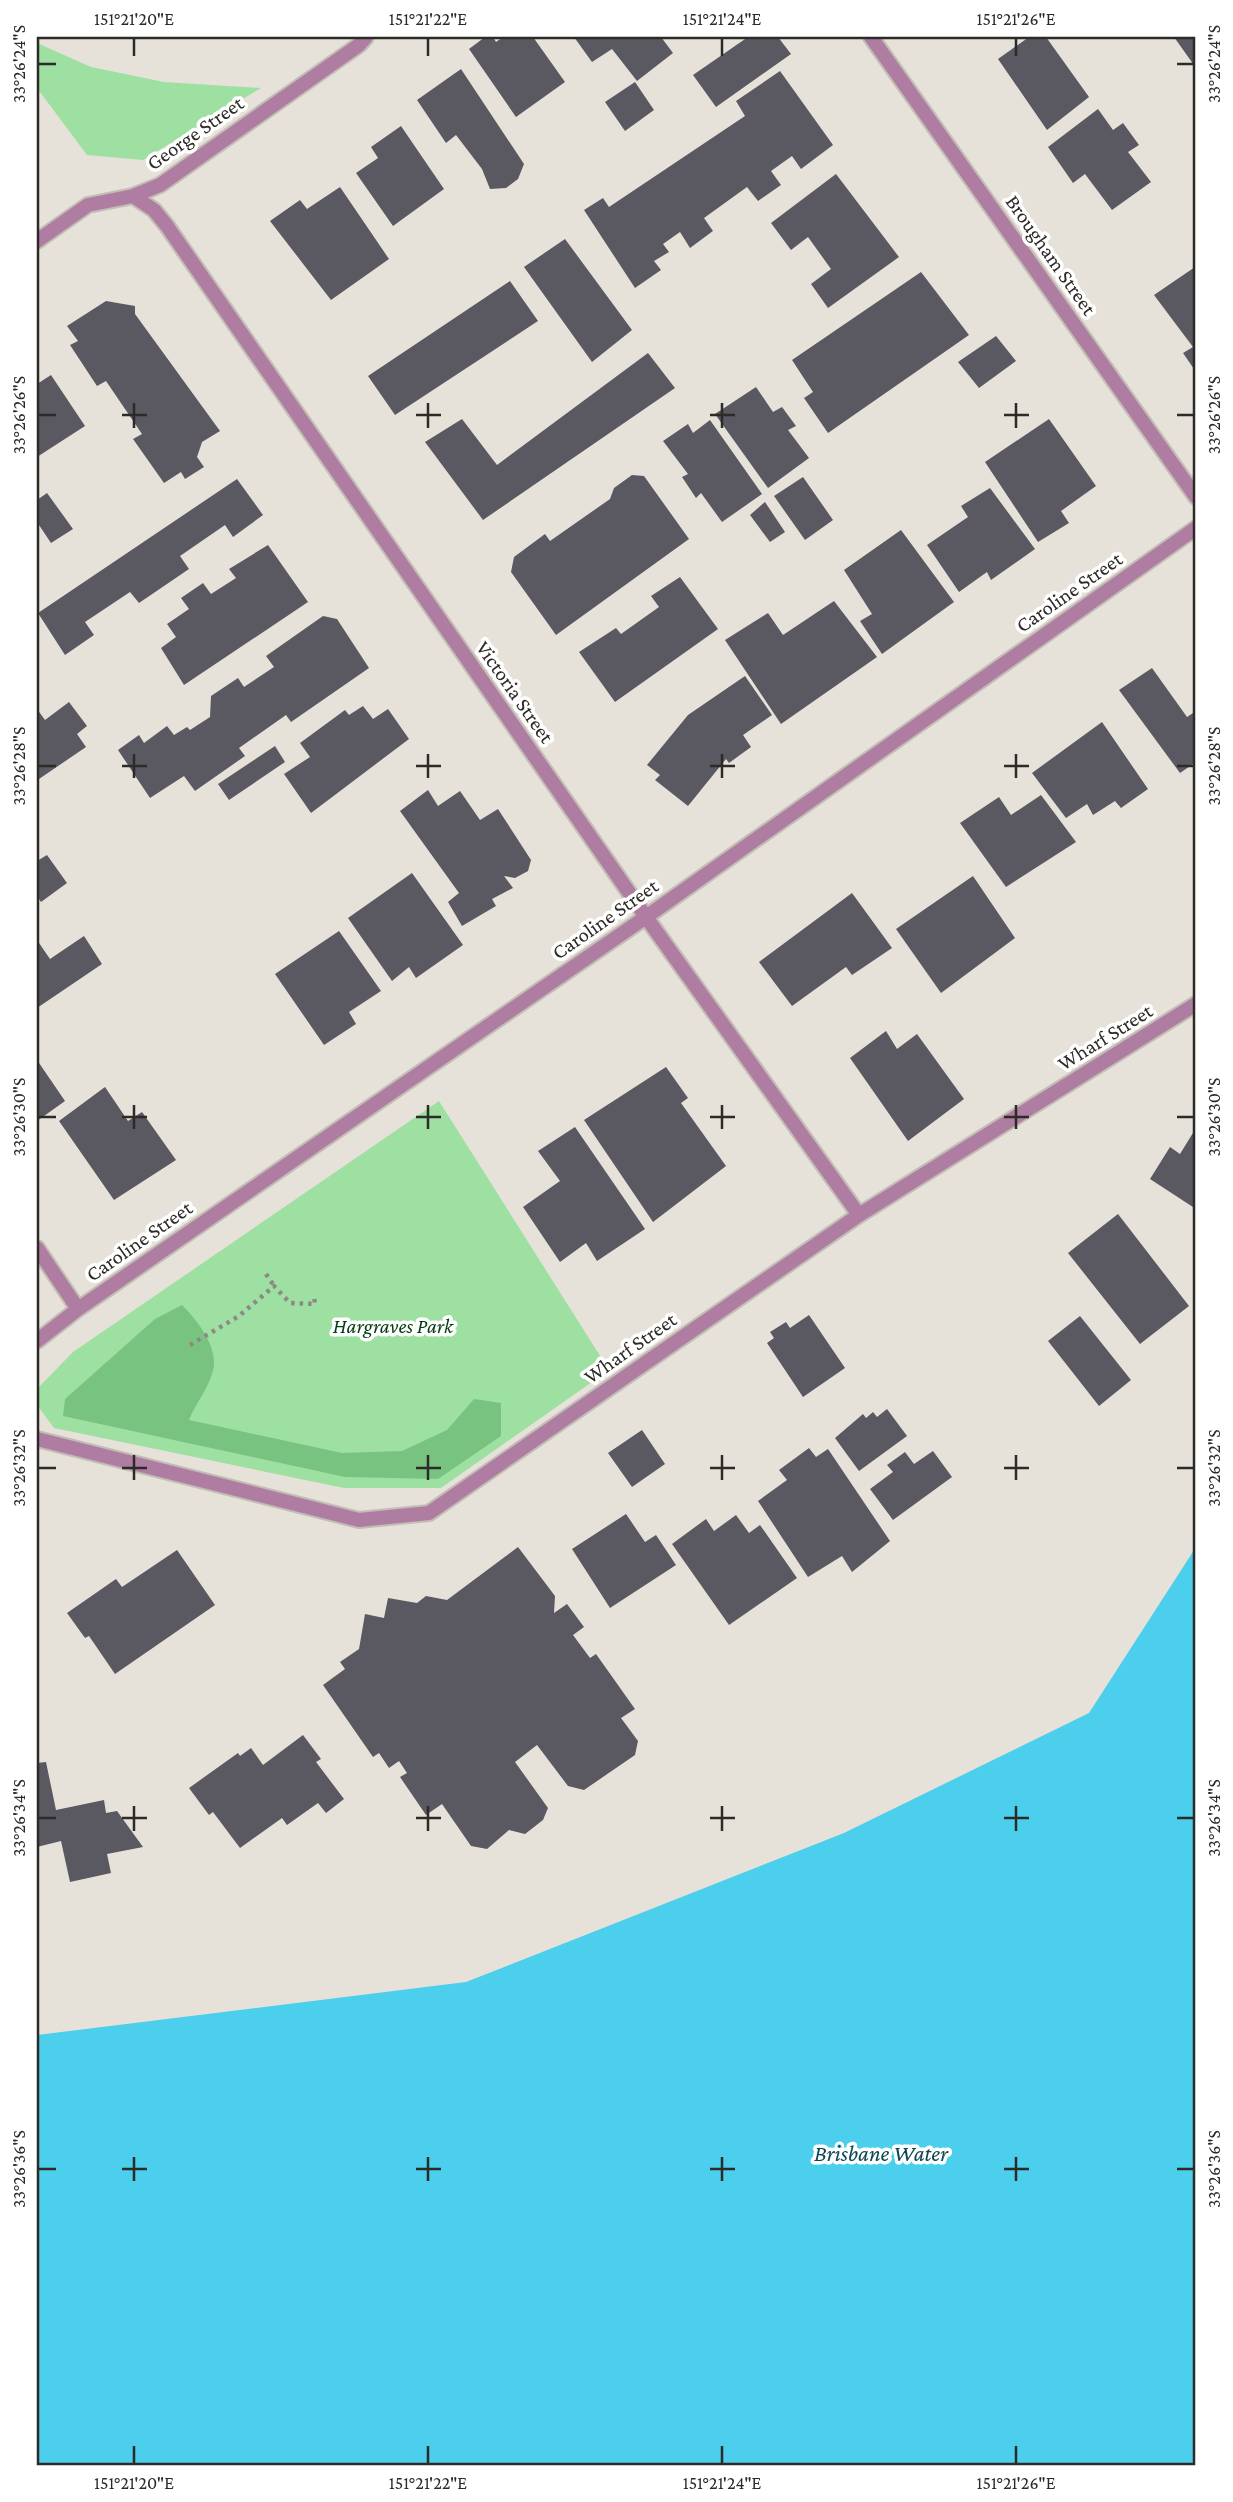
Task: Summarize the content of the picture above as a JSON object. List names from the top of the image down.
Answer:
{
  "streets": {
    "street": [
      "George Street",
      "Brougham Street",
      "Caroline Street",
      "Victoria Street",
      "Wharf Street"
    ]
  },
  "crossings": [
    ["George Street", "Victoria Street"],
    ["Caroline Street", "Victoria Street"],
    ["Victoria Street", "Wharf Street"]
  ],
  "water": ["Brisbane Water"],
  "parks": ["Hargraves Park"],
  "coordinates": [
    "151°21'20\"E",
    "151°21'22\"E",
    "151°21'24\"E",
    "151°21'26\"E",
    "33°26'24\"S",
    "33°26'26\"S",
    "33°26'28\"S",
    "33°26'30\"S",
    "33°26'32\"S",
    "33°26'34\"S",
    "33°26'36\"S"
  ]
}
